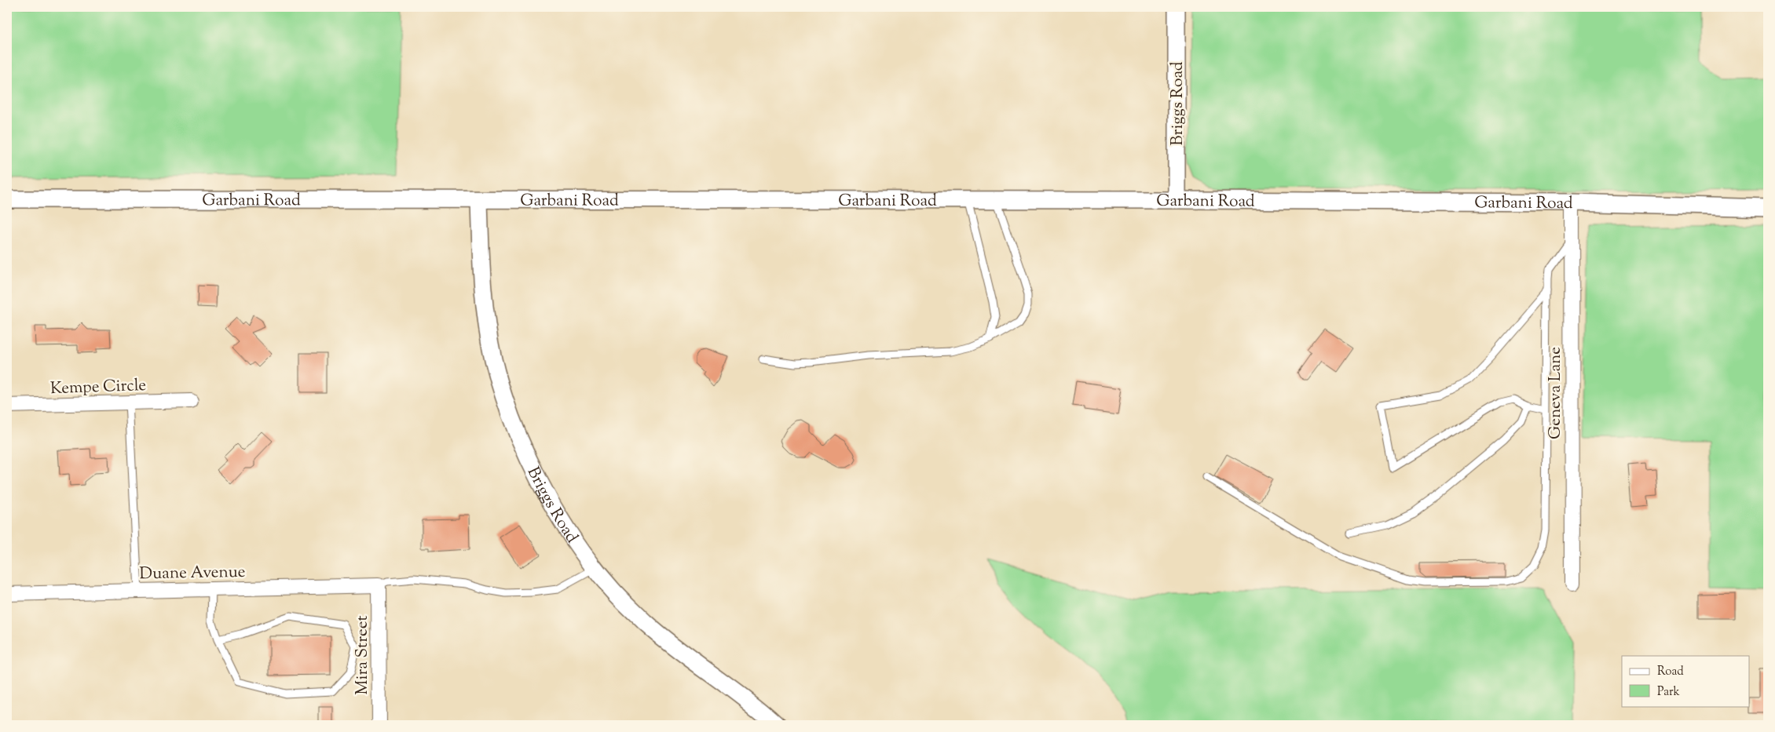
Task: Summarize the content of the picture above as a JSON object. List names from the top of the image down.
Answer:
{
  "streets": {
    "street": [
      "Briggs Road",
      "Garbani Road",
      "Kempe Circle",
      "Geneva Lane",
      "Duane Avenue",
      "Mira Street"
    ]
  },
  "crossings": [
    ["Briggs Road", "Garbani Road"],
    ["Garbani Road", "Geneva Lane"],
    ["Duane Avenue", "Mira Street"]
  ],
  "legend": ["Road", "Park"]
}
